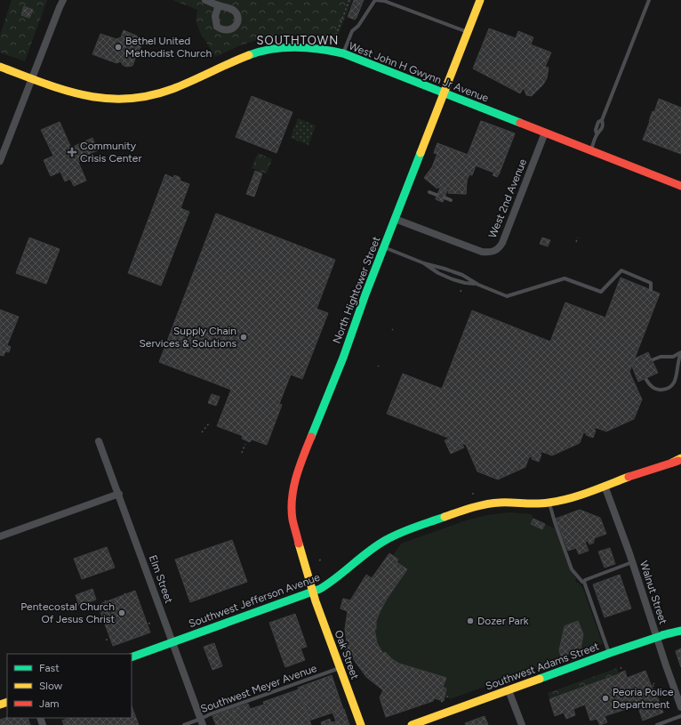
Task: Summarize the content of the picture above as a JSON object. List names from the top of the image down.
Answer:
{
  "streets": {
    "street": [
      "West John H Gwynn Jr Avenue",
      "West 2nd Avenue",
      "North Hightower Street",
      "Elm Street",
      "Walnut Street",
      "Southwest Jefferson Avenue",
      "Oak Street",
      "Southwest Adams Street"
    ],
    "lane": ["Southwest Meyer Avenue"]
  },
  "crossings": [
    ["West John H Gwynn Jr Avenue", "West 2nd Avenue"],
    ["West John H Gwynn Jr Avenue", "North Hightower Street"],
    ["West 2nd Avenue", "North Hightower Street"],
    ["North Hightower Street", "Southwest Jefferson Avenue"],
    ["North Hightower Street", "Oak Street"],
    ["Elm Street", "Southwest Jefferson Avenue"],
    ["Elm Street", "Southwest Meyer Avenue"],
    ["Walnut Street", "Southwest Jefferson Avenue"],
    ["Walnut Street", "Southwest Adams Street"],
    ["Southwest Jefferson Avenue", "Oak Street"],
    ["Oak Street", "Southwest Meyer Avenue"]
  ],
  "districts": ["SOUTHTOWN"],
  "places": {
    "other": [
      "Bethel United Methodist Church",
      "Supply Chain Services & Solutions",
      "Pentecostal Church Of Jesus Christ",
      "Dozer Park",
      "Peoria Police Department"
    ],
    "health": ["Community Crisis Center"]
  },
  "legend": ["Fast", "Slow", "Jam"]
}
